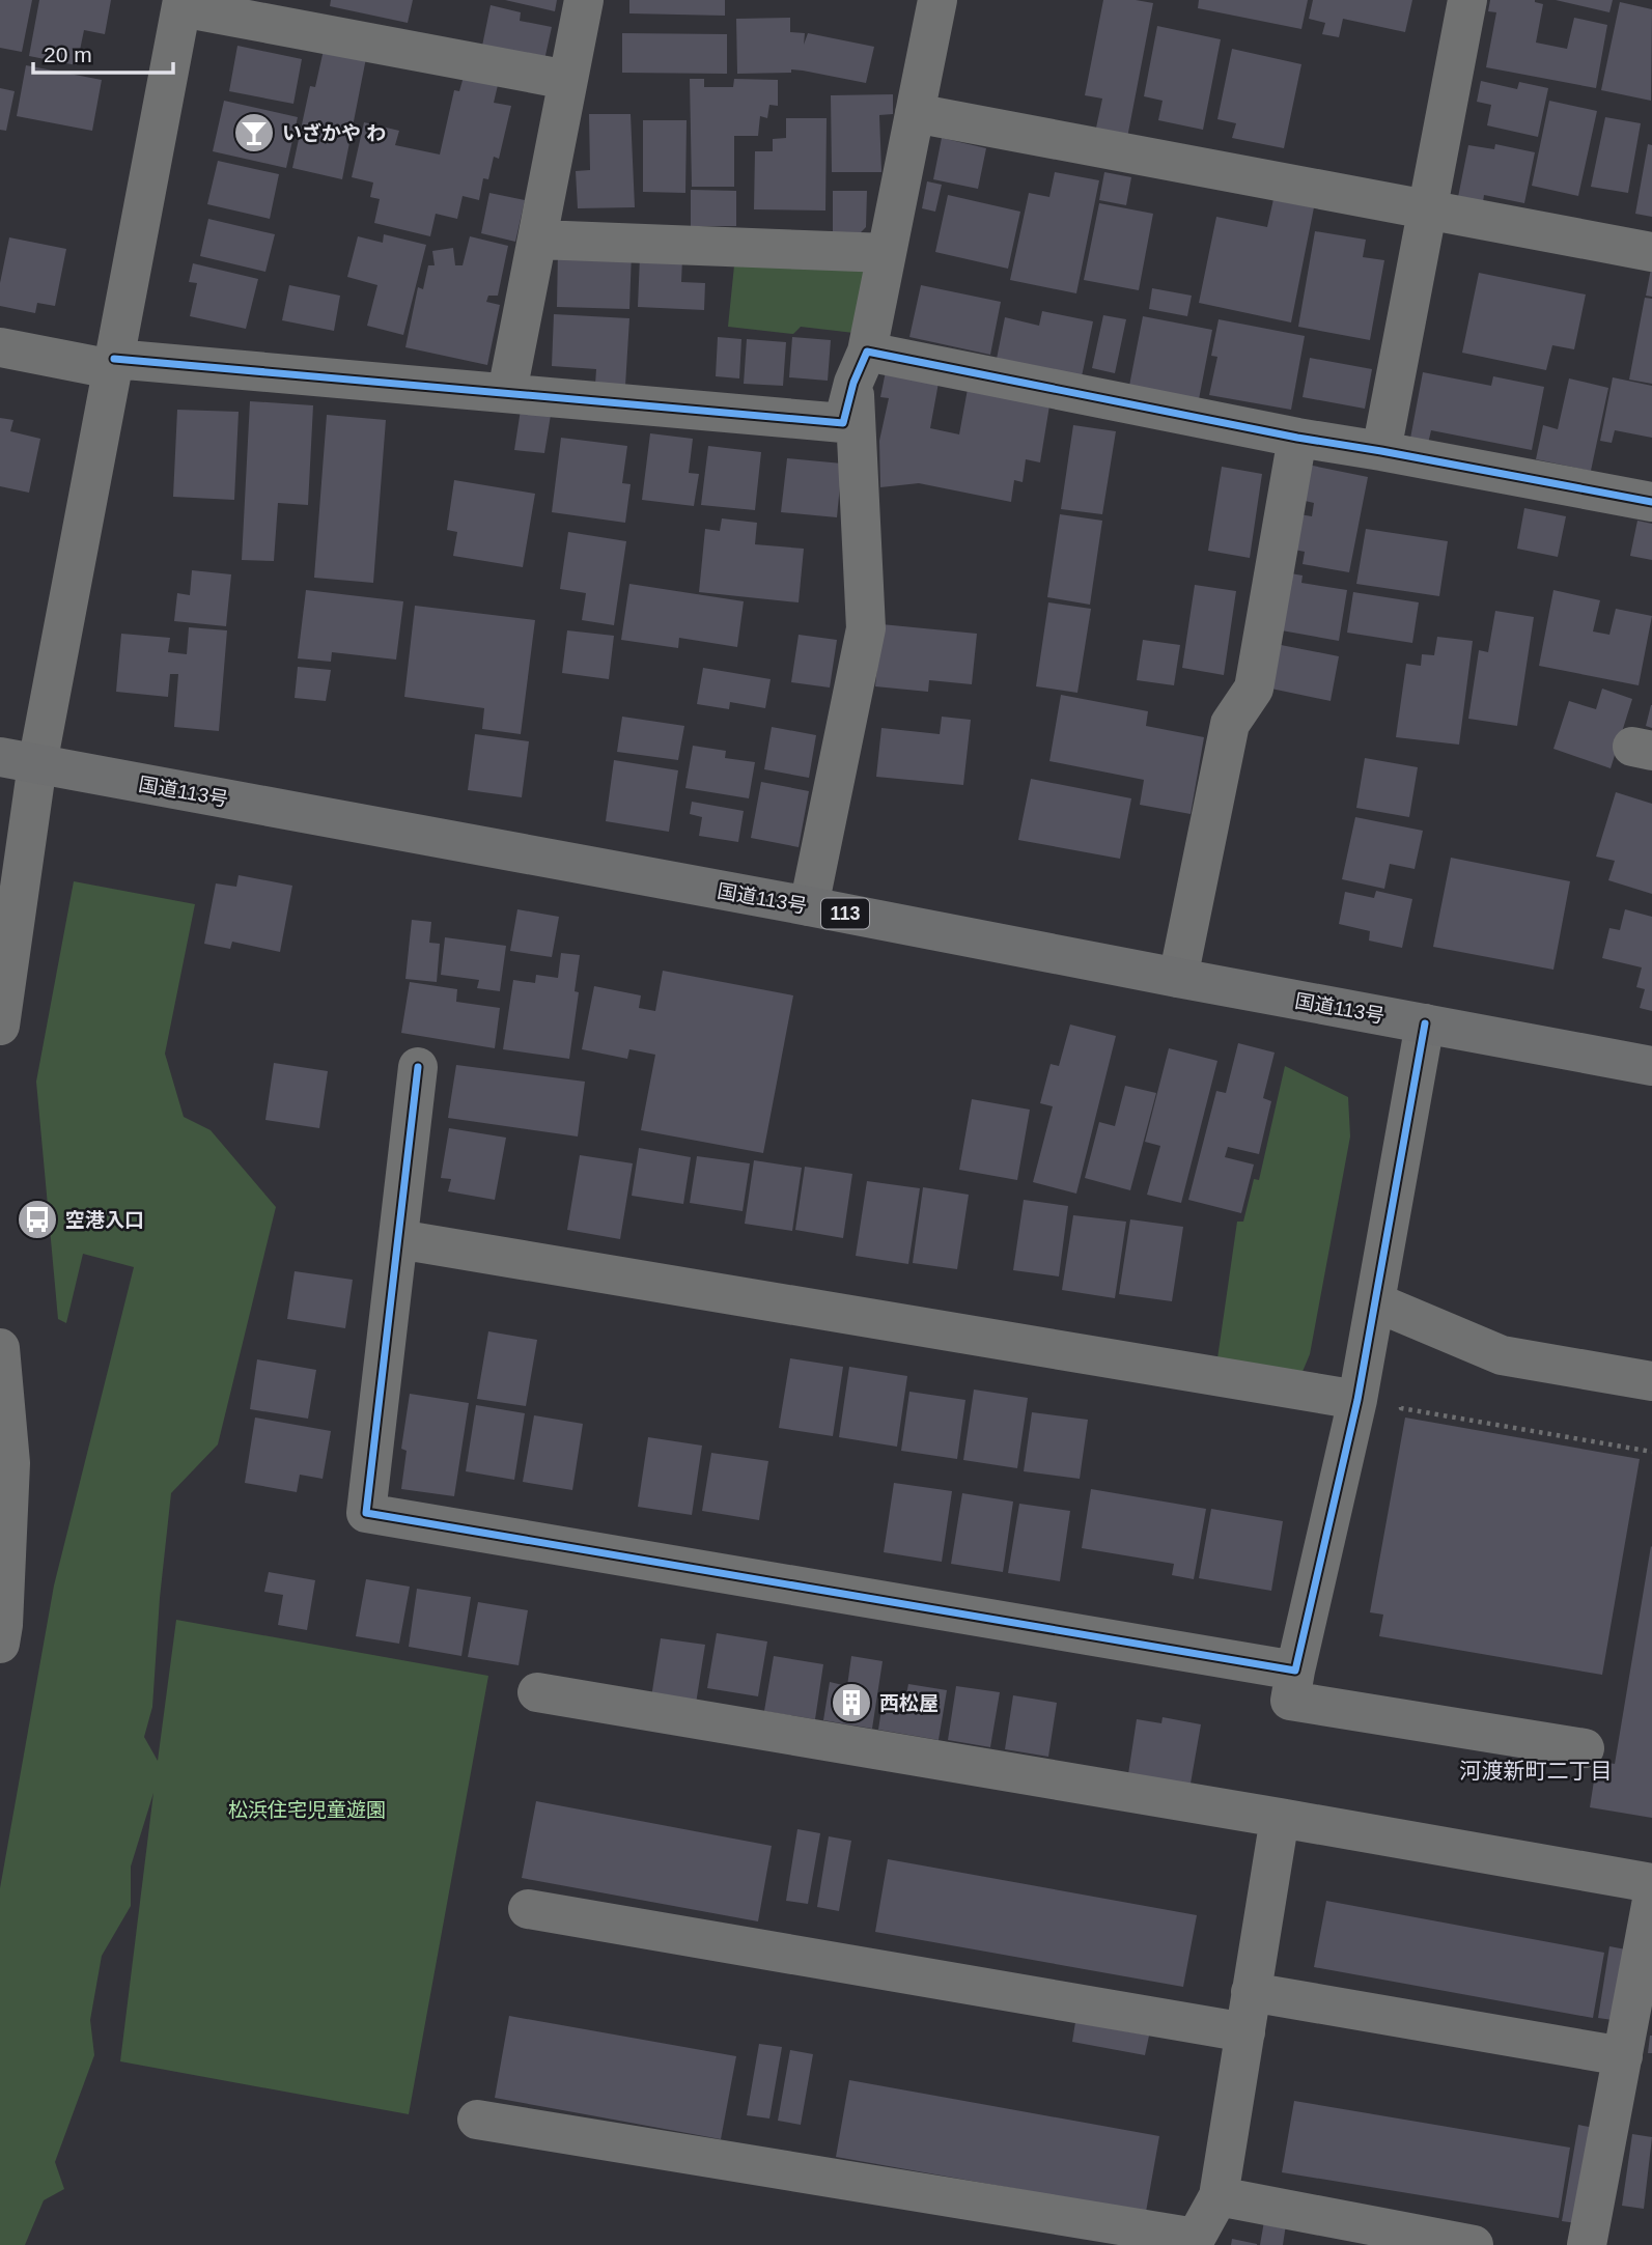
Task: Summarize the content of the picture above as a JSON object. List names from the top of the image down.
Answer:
{
  "streets": {
    "highway": ["国道113号", "113"]
  },
  "districts": ["河渡新町二丁目"],
  "parks": ["松浜住宅児童遊園"],
  "places": {
    "bar": ["いざかや わ"],
    "bus stop": ["空港入口"],
    "building": ["西松屋"]
  },
  "scale_bar": "20 m"
}
